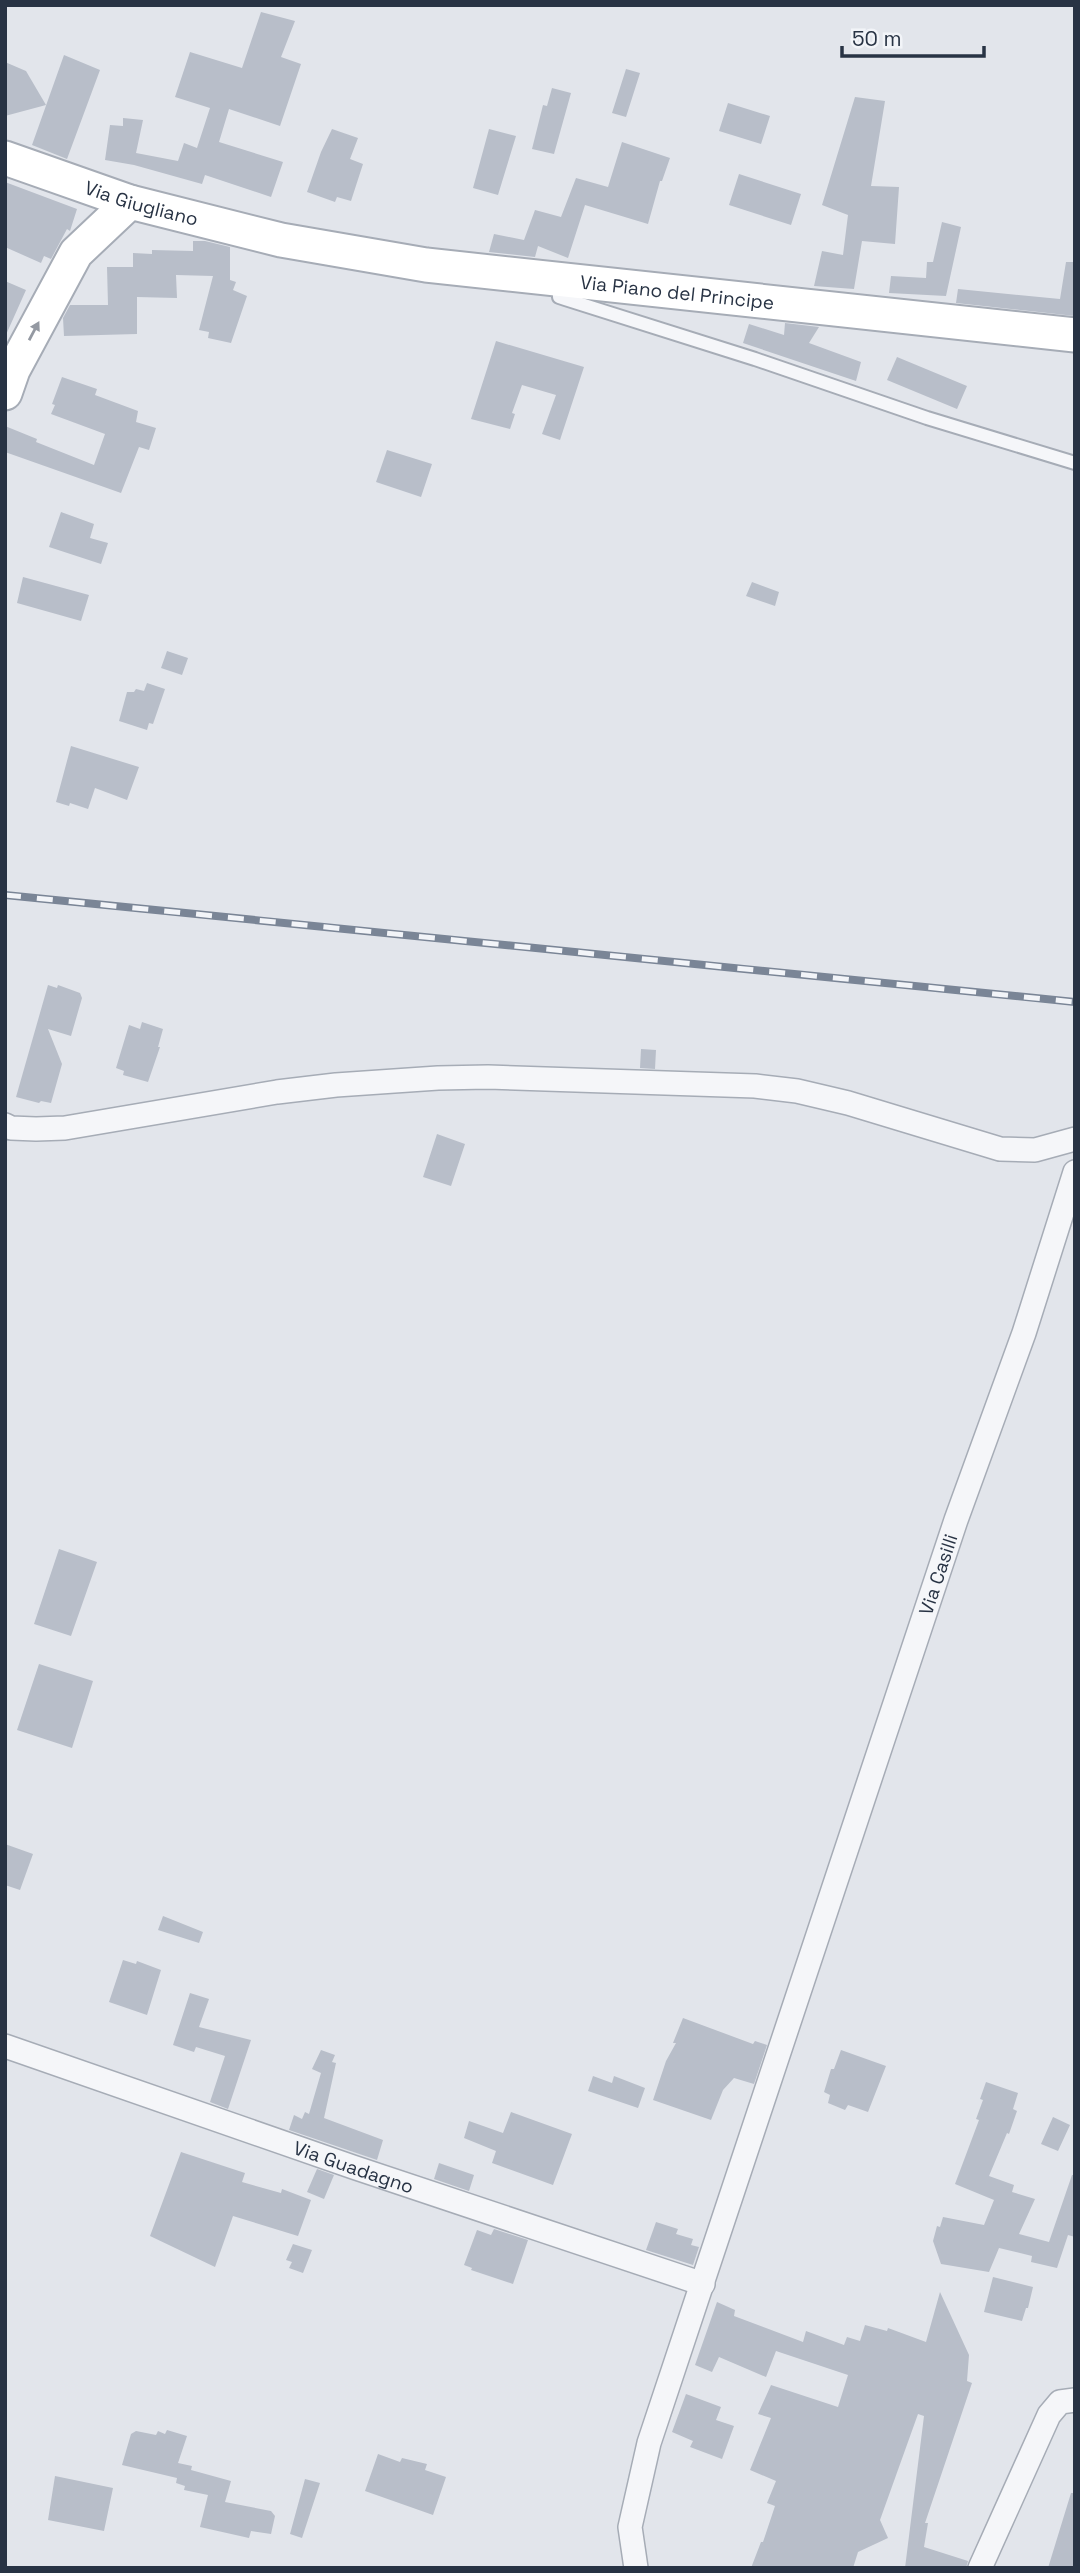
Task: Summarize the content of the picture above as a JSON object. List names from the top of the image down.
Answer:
{
  "streets": {
    "street": [
      "Via Giugliano",
      "Via Piano del Principe",
      "Via Casilli",
      "Via Guadagno"
    ]
  },
  "crossings": [
    ["Via Giugliano", "Via Piano del Principe"],
    ["Via Casilli", "Via Guadagno"]
  ],
  "scale_bar": "50 m"
}
